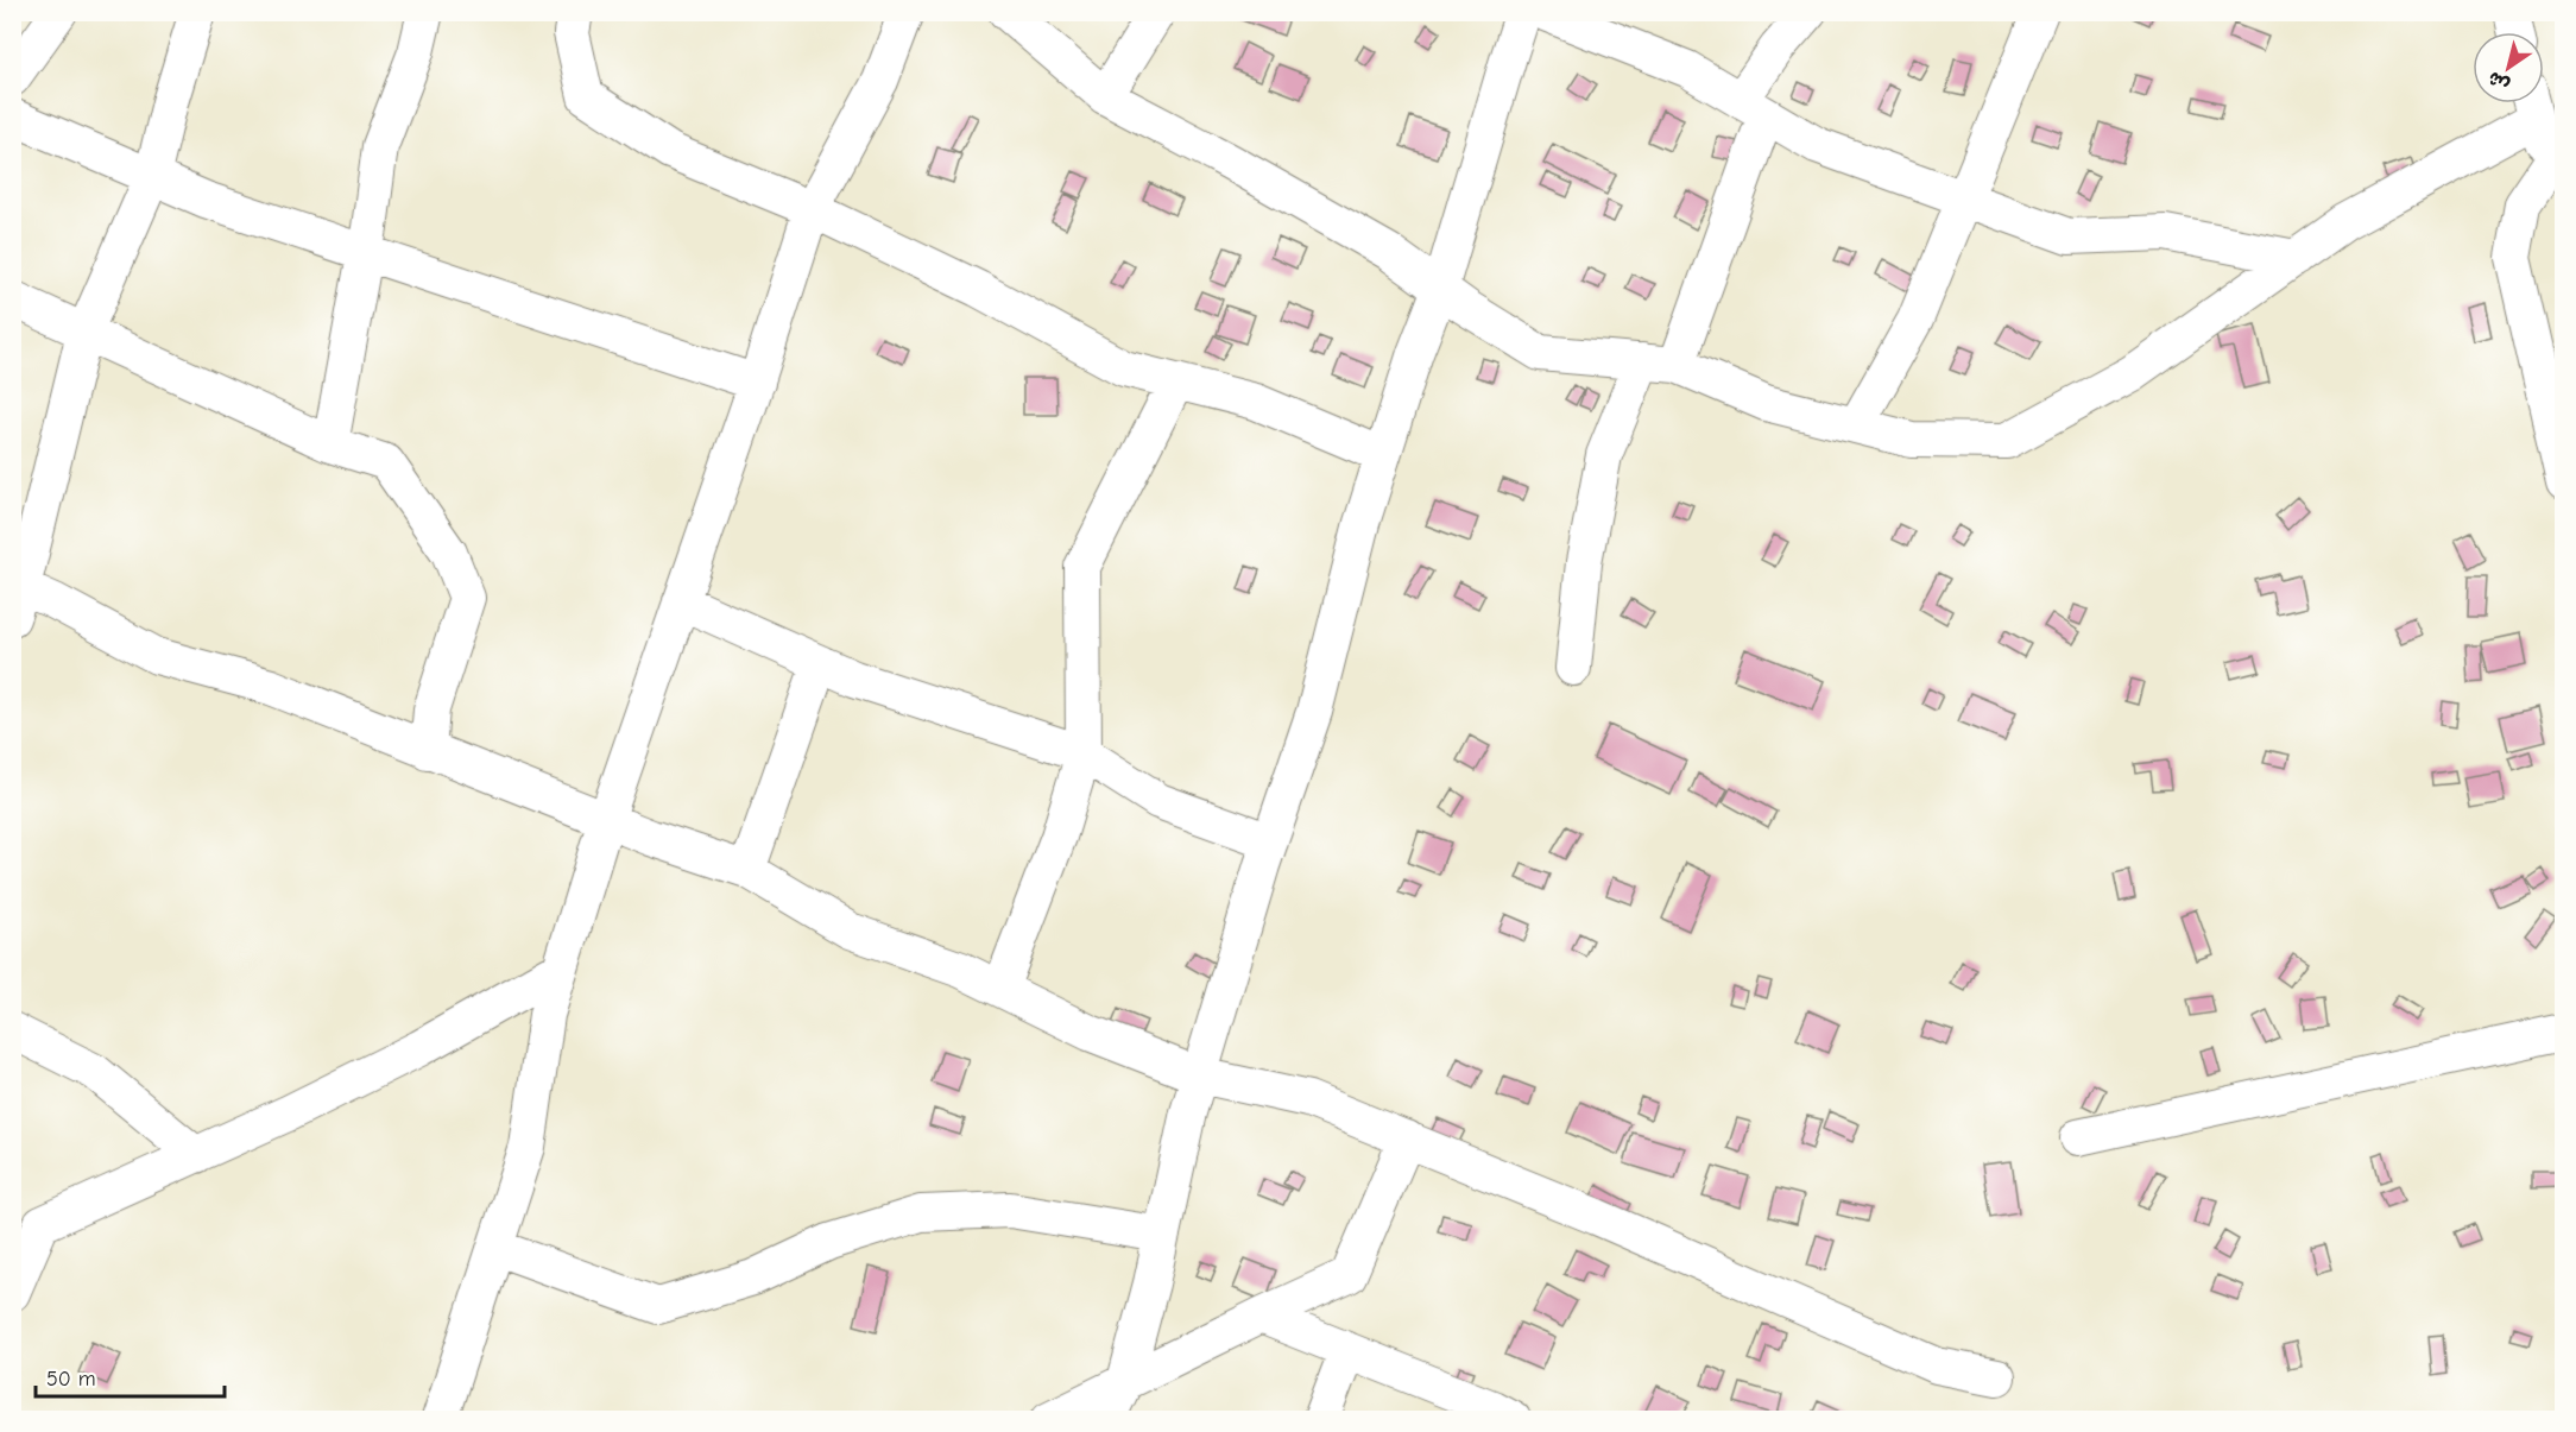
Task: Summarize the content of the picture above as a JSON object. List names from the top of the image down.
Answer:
{
  "scale_bar": "50 m",
  "north": "bottom left"
}
